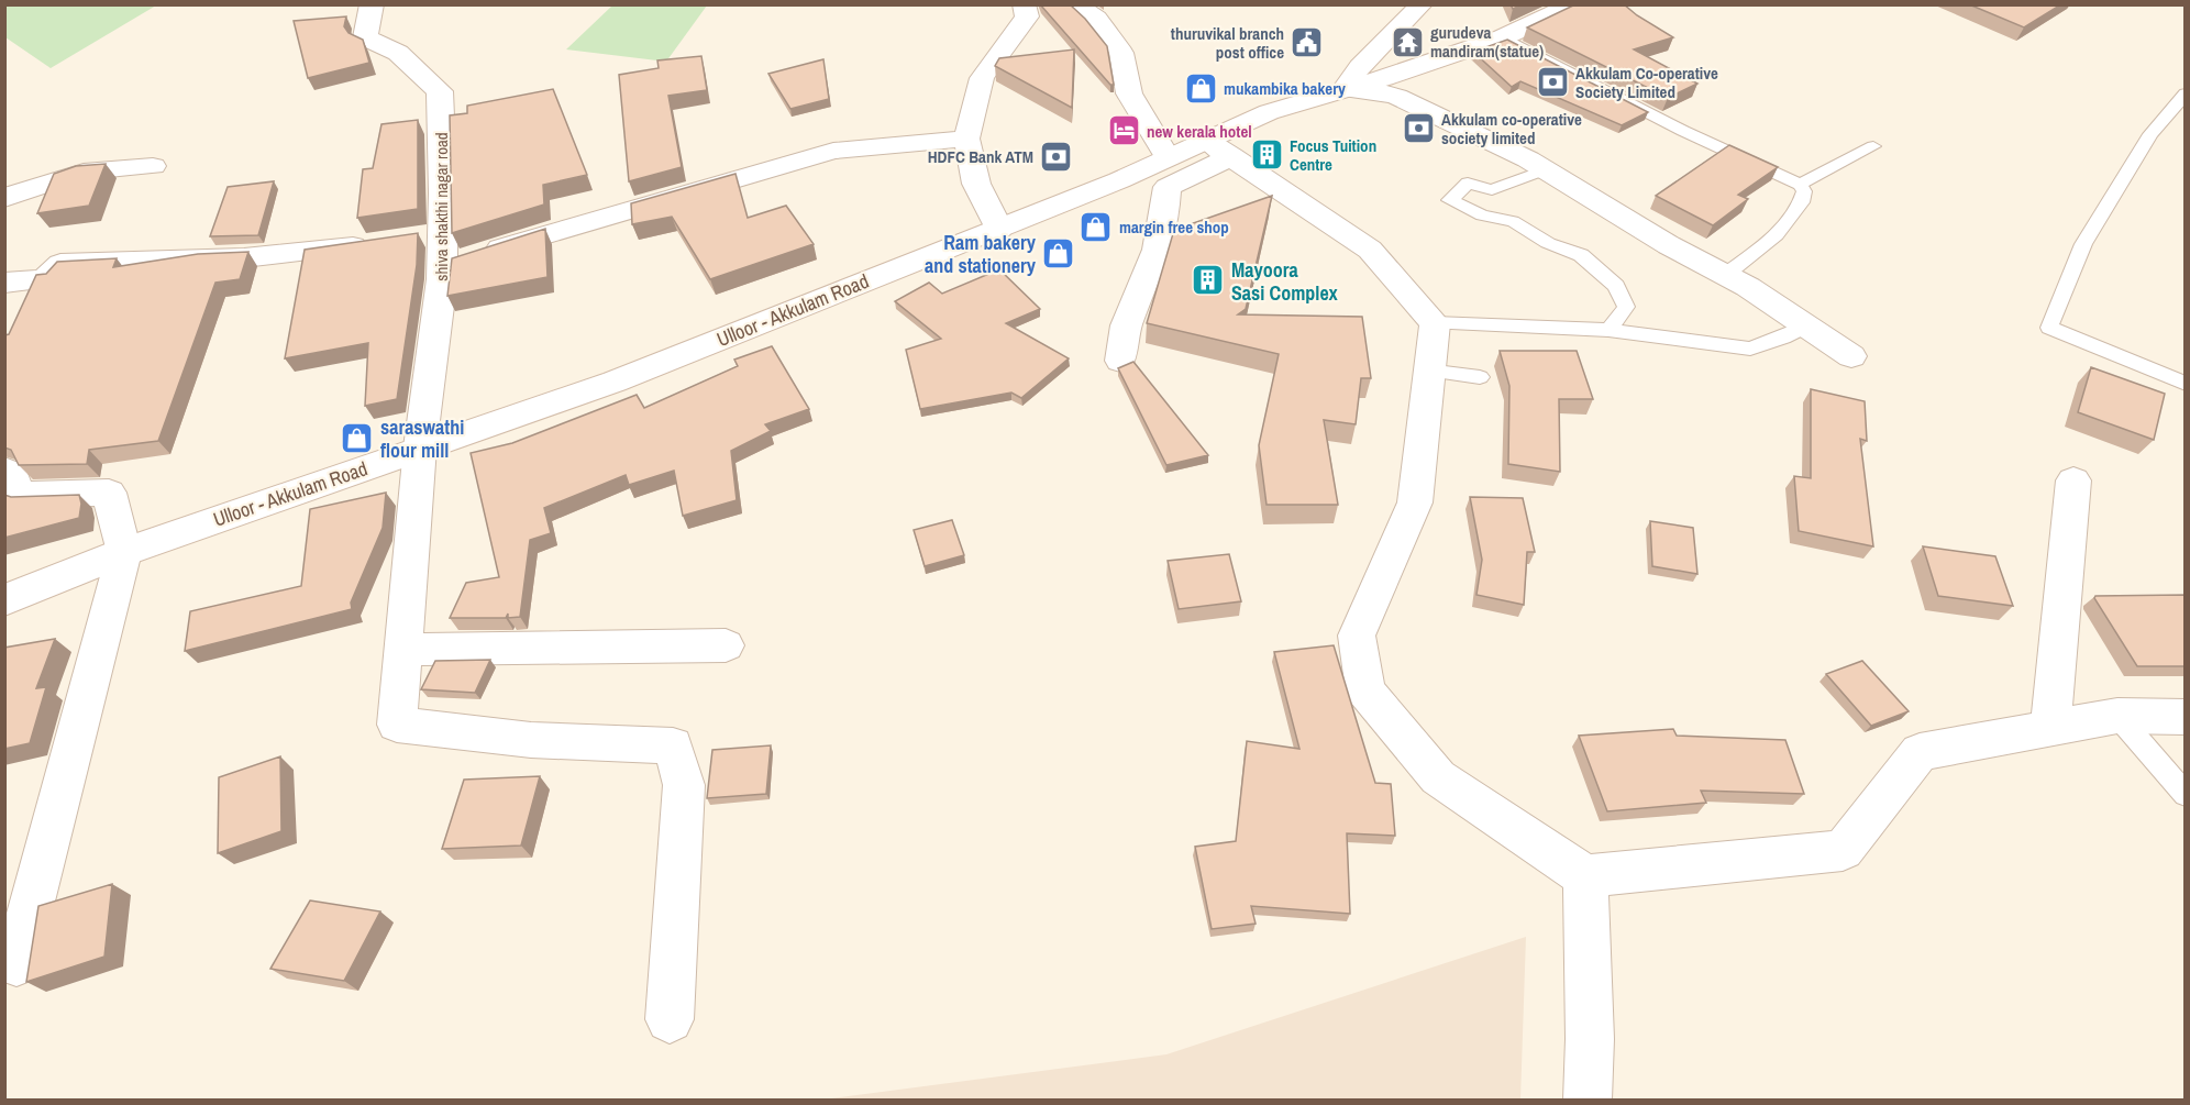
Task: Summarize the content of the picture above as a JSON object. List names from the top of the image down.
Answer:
{
  "streets": {
    "street": ["shiva shakthi nagar road", "Ulloor - Akkulam Road"]
  },
  "crossings": [
    ["shiva shakthi nagar road", "Ulloor - Akkulam Road"]
  ],
  "places": {
    "temple": ["gurudeva mandiram(statue)"],
    "public building": ["thuruvikal branch post office"],
    "bank": ["Akkulam Co-operative Society Limited", "Akkulam co-operative society limited", "HDFC Bank ATM"],
    "shop": [
      "mukambika bakery",
      "margin free shop",
      "Ram bakery and stationery",
      "saraswathi flour mill"
    ],
    "hotel": ["new kerala hotel"],
    "building": ["Focus Tuition Centre", "Mayoora Sasi Complex"]
  }
}
